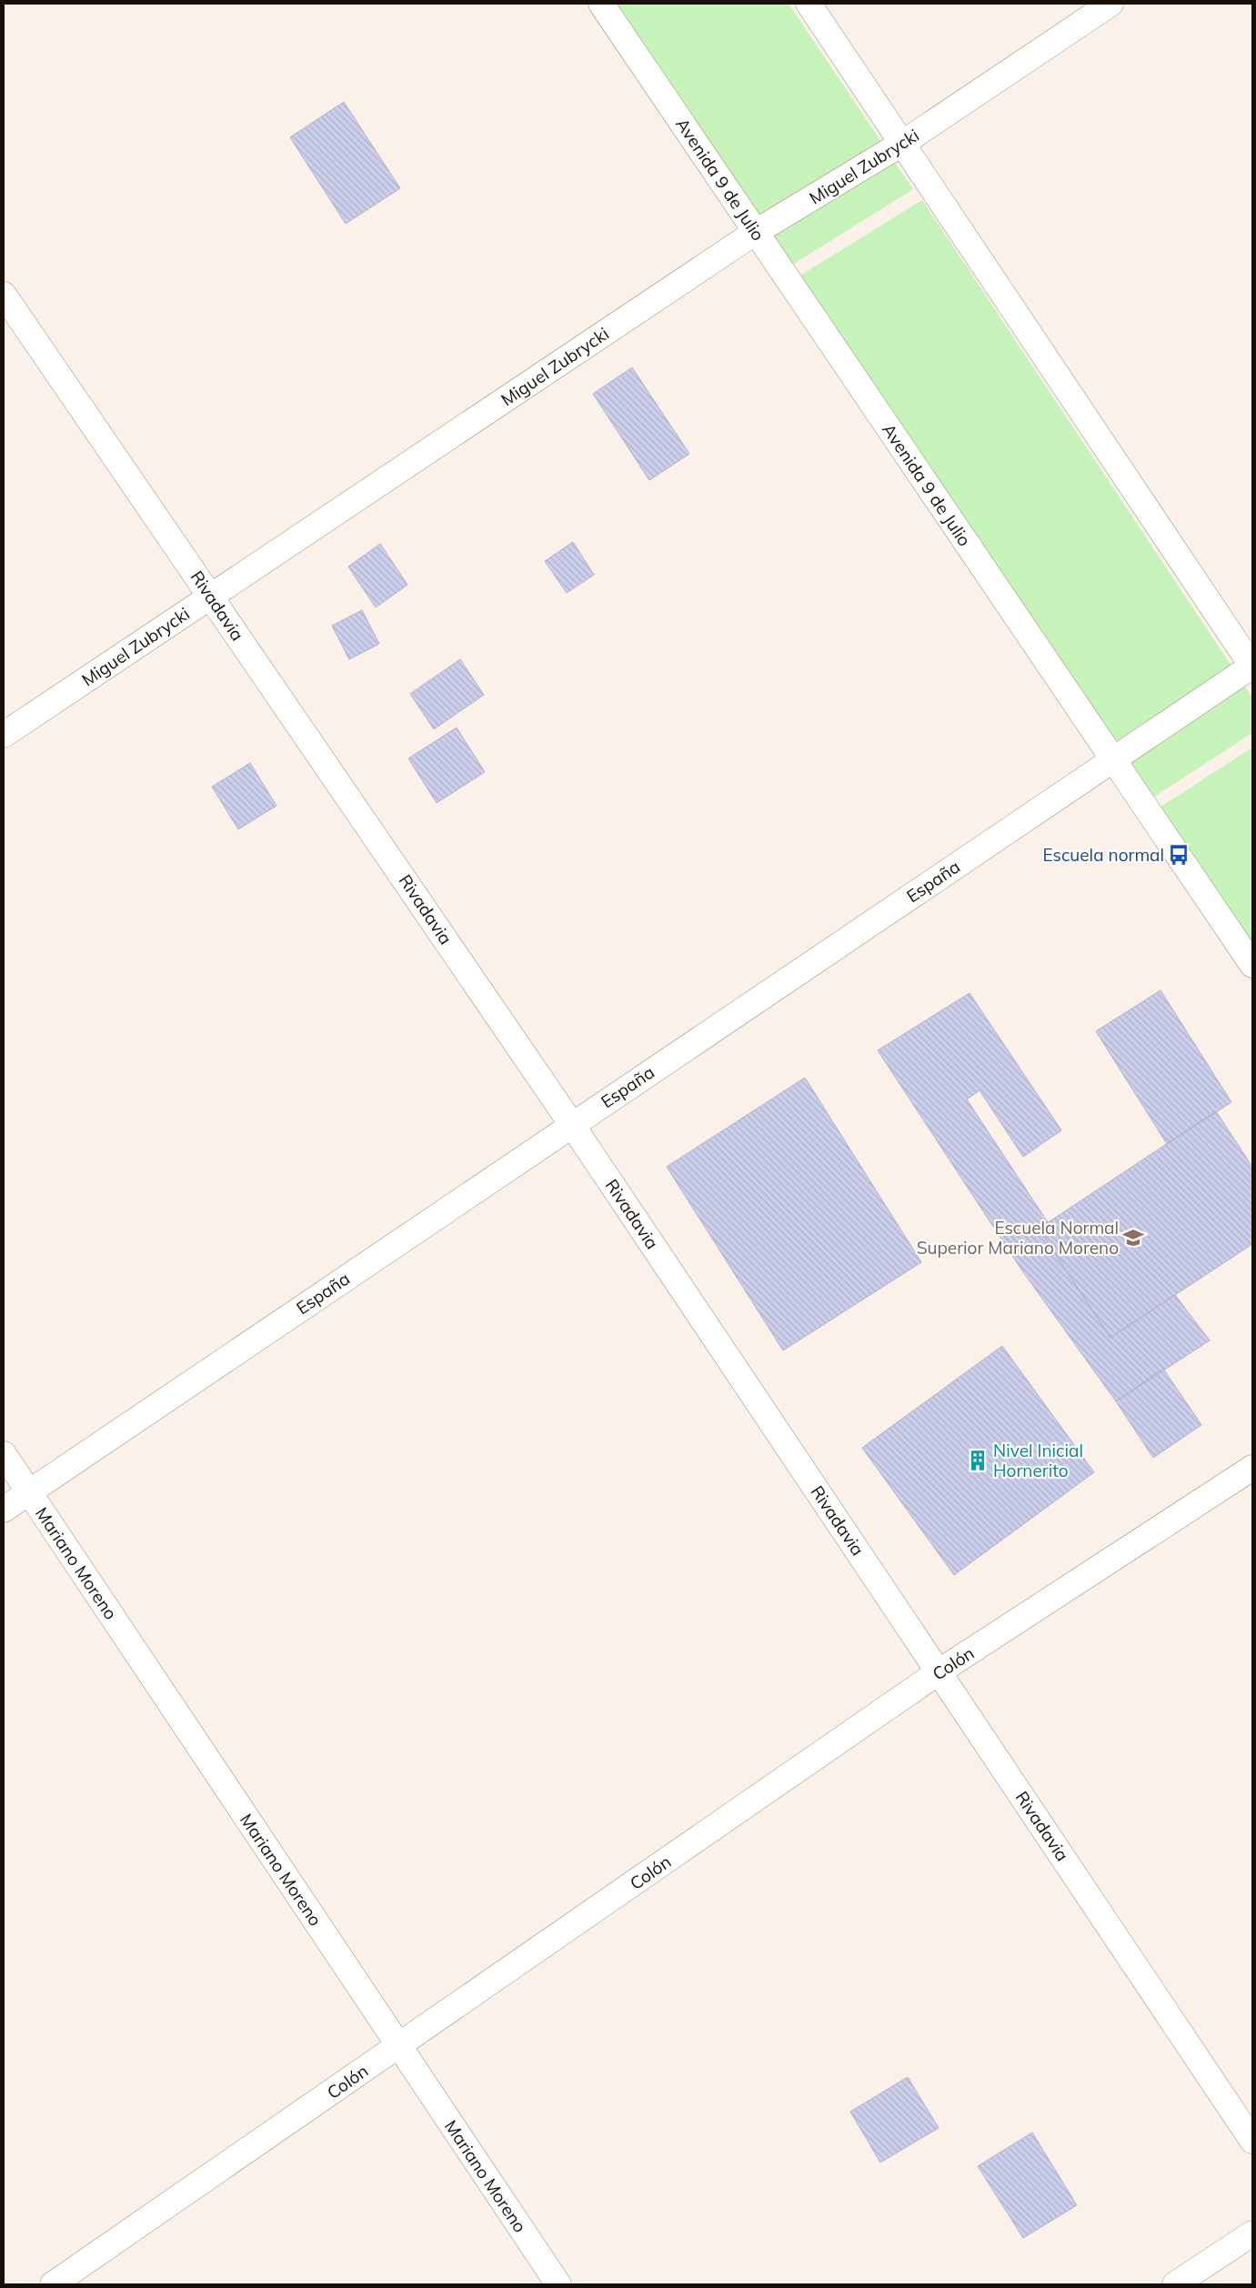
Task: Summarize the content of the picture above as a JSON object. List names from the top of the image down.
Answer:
{
  "streets": {
    "street": [
      "Miguel Zubrycki",
      "Avenida 9 de Julio",
      "Rivadavia",
      "España",
      "Mariano Moreno",
      "Colón"
    ]
  },
  "crossings": [
    ["Miguel Zubrycki", "Avenida 9 de Julio"],
    ["Miguel Zubrycki", "Rivadavia"],
    ["Avenida 9 de Julio", "España"],
    ["Rivadavia", "España"],
    ["Rivadavia", "Colón"],
    ["España", "Mariano Moreno"],
    ["Mariano Moreno", "Colón"]
  ],
  "places": {
    "bus stop": ["Escuela normal"],
    "school or university": ["Escuela Normal Superior Mariano Moreno"],
    "building": ["Nivel Inicial Hornerito"]
  }
}
